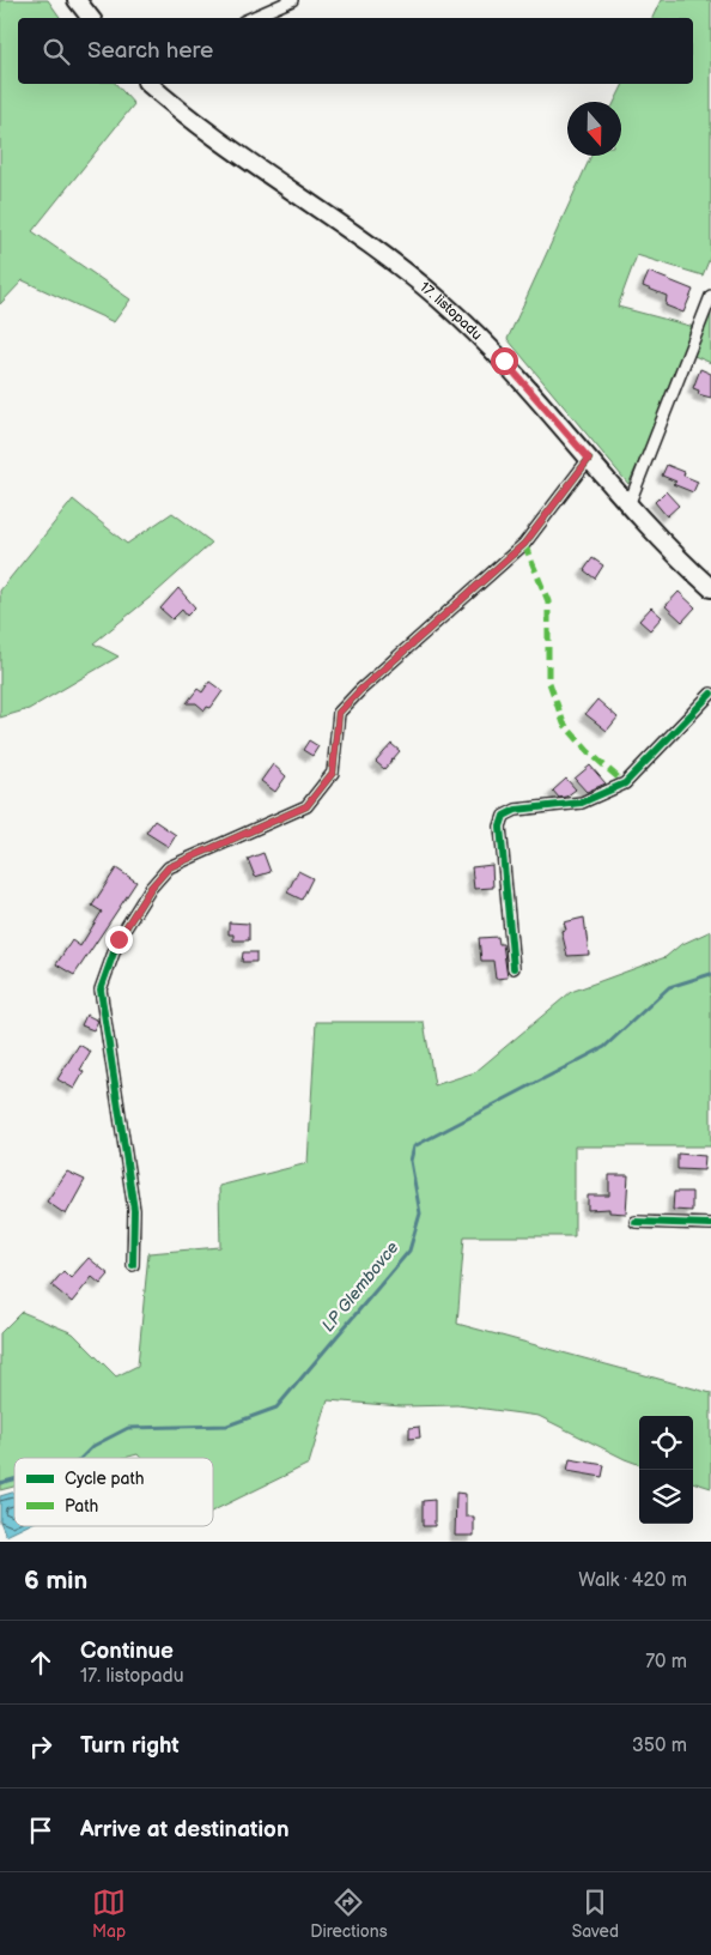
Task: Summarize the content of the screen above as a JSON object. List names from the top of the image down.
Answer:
{
  "streets": {
    "main road": ["17. listopadu"]
  },
  "water": ["LP Glembovce"],
  "legend": ["Cycle path", "Path"],
  "north": "bottom",
  "page": {
    "search": "Search here",
    "heading": ["6 min", "Walk · 420 m"],
    "list": [
      ["Continue", "17. listopadu", "70 m"],
      ["Turn right", "350 m"],
      "Arrive at destination"
    ],
    "nav": ["Map", "Directions", "Saved"]
  }
}
